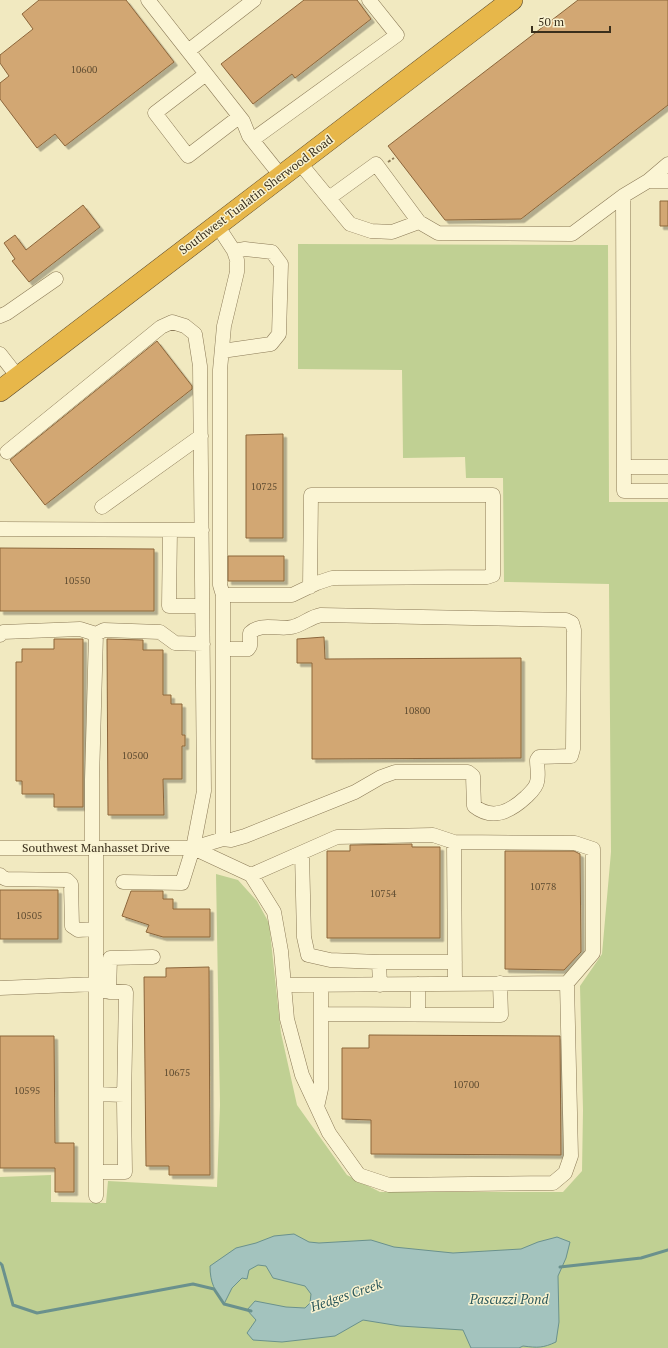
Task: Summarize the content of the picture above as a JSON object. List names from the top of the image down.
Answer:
{
  "streets": {
    "highway": ["Southwest Tualatin Sherwood Road"],
    "street": ["Southwest Manhasset Drive"]
  },
  "water": ["Hedges Creek", "Pascuzzi Pond"],
  "house_numbers": [
    "10600",
    "10725",
    "10550",
    "10800",
    "10500",
    "10778",
    "10754",
    "10505",
    "10675",
    "10700",
    "10595"
  ],
  "scale_bar": "50 m"
}
